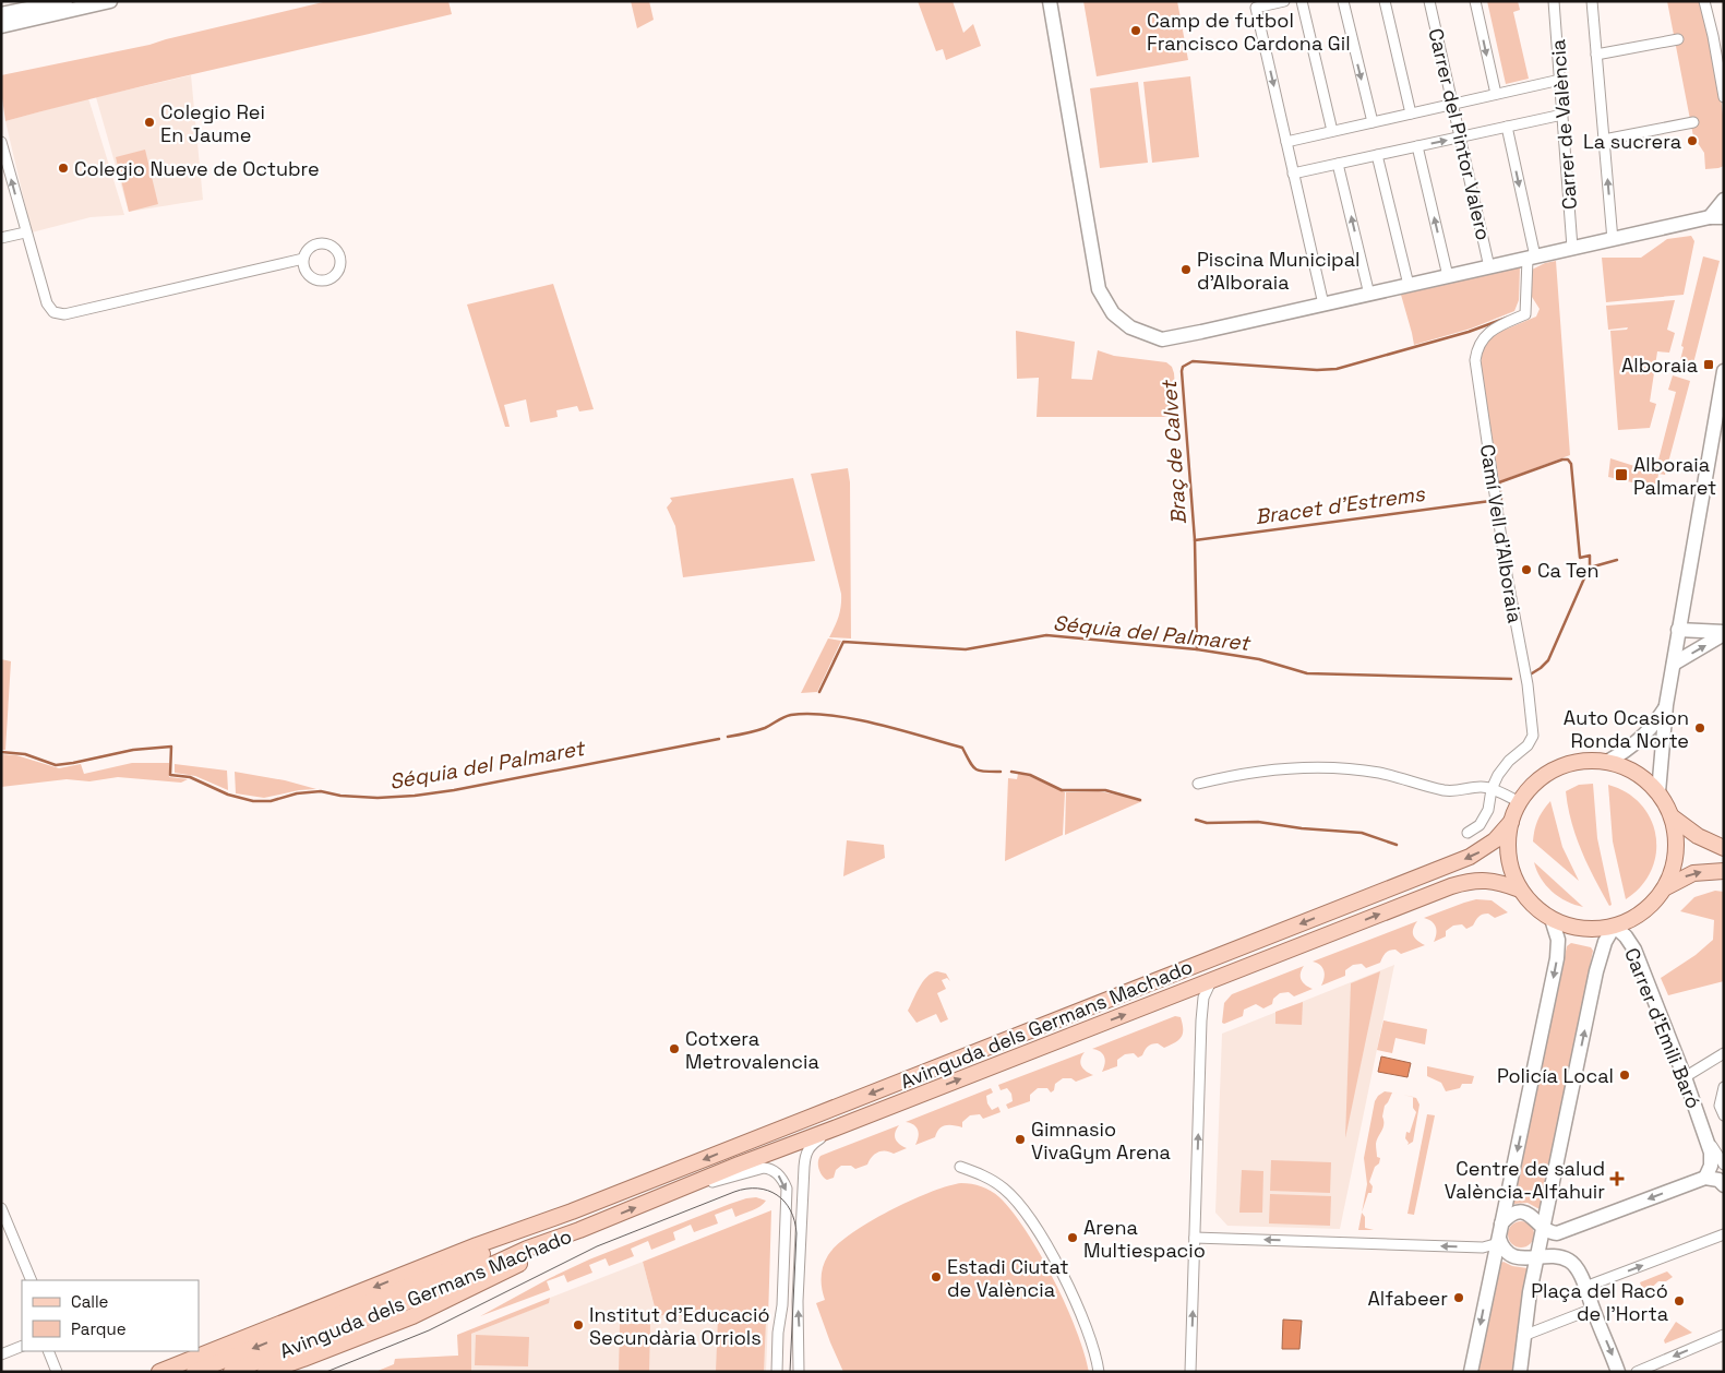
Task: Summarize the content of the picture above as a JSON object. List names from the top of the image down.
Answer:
{
  "streets": {
    "main road": ["Avinguda dels Germans Machado"],
    "street": [
      "Carrer de València",
      "Carrer del Pintor Valero",
      "Camí Vell d'Alboraia",
      "Carrer d'Emili Baró"
    ]
  },
  "crossings": [
    ["Avinguda dels Germans Machado", "Carrer d'Emili Baró"]
  ],
  "water": ["Braç de Calvet", "Bracet d'Estrems", "Séquia del Palmaret"],
  "places": {
    "other": [
      "Camp de futbol Francisco Cardona Gil",
      "Colegio Rei En Jaume",
      "La sucrera",
      "Colegio Nueve de Octubre",
      "Piscina Municipal d'Alboraia",
      "Ca Ten",
      "Auto Ocasion Ronda Norte",
      "Cotxera Metrovalencia",
      "Policía Local",
      "Gimnasio VivaGym Arena",
      "Arena Multiespacio",
      "Estadi Ciutat de València",
      "Alfabeer",
      "Plaça del Racó de l'Horta",
      "Institut d'Educació Secundària Orriols"
    ],
    "transit": ["Alboraia", "Alboraia Palmaret"],
    "health": ["Centre de salud València-Alfahuir"]
  },
  "legend": ["Calle", "Parque"]
}
